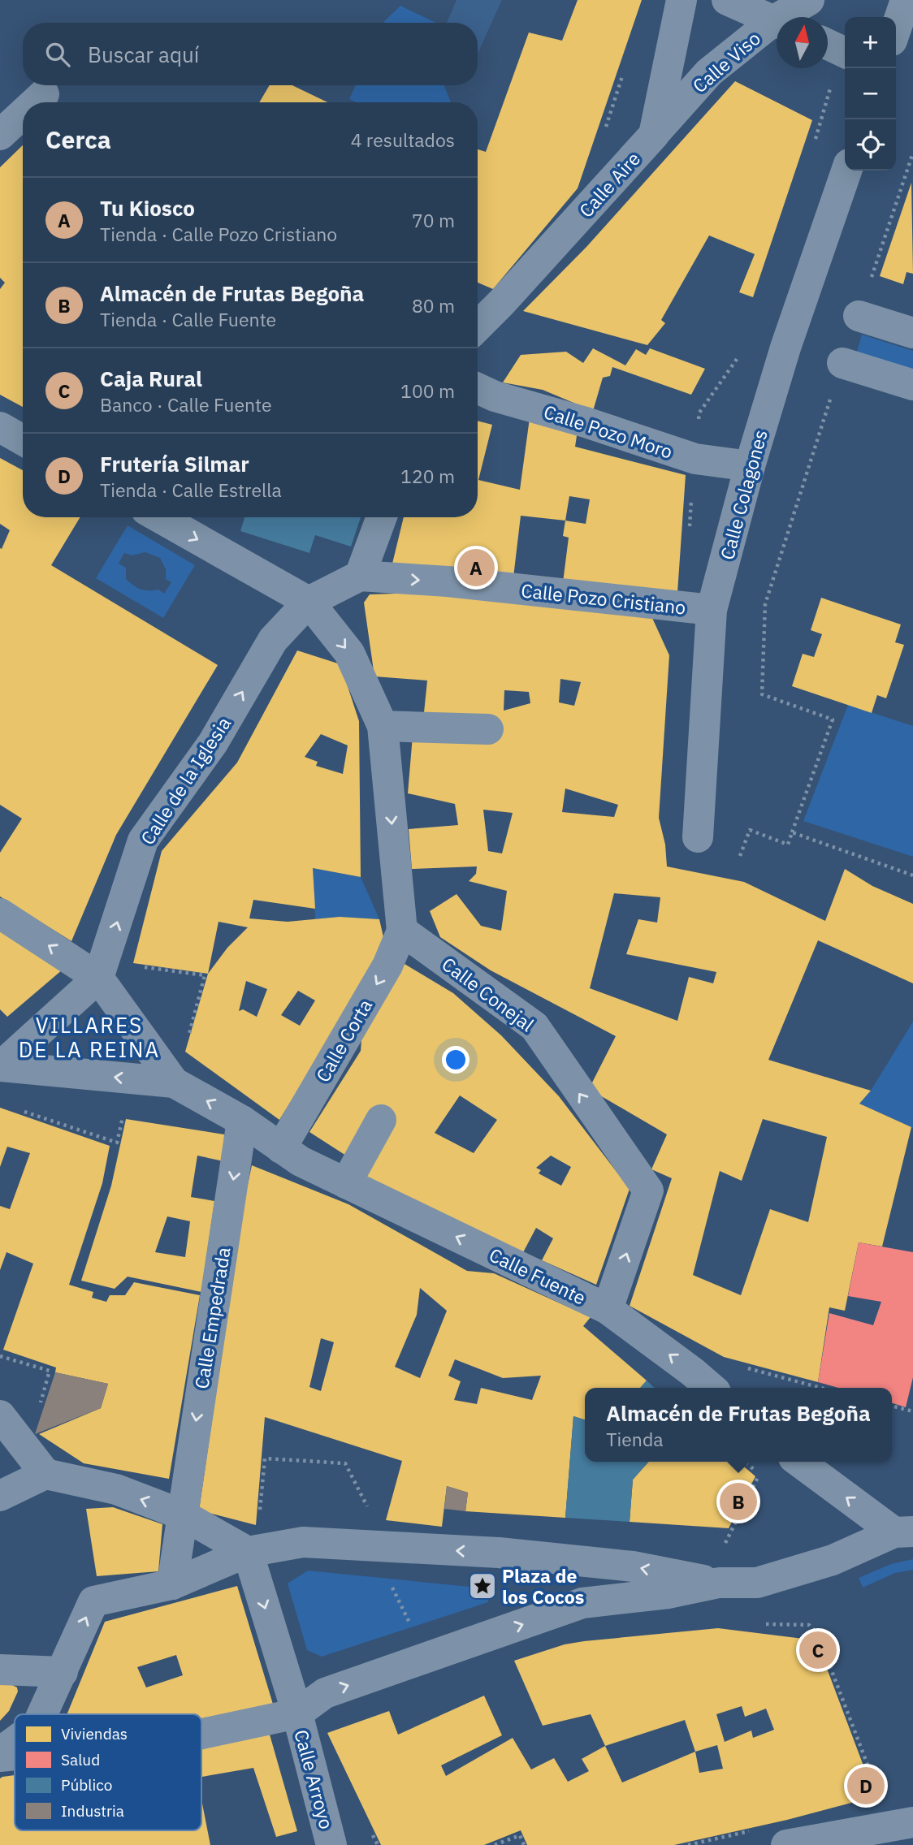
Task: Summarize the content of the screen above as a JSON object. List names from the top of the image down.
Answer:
{
  "streets": {
    "street": [
      "Calle Viso",
      "Calle Aire",
      "Calle Pozo Moro",
      "Calle Colagones",
      "Calle Pozo Cristiano",
      "Calle de la Iglesia",
      "Calle Conejal",
      "Calle Corta",
      "Calle Fuente",
      "Calle Empedrada",
      "Calle Arroyo"
    ]
  },
  "crossings": [
    ["Calle Viso", "Calle Aire"],
    ["Calle Pozo Moro", "Calle Colagones"],
    ["Calle Colagones", "Calle Pozo Cristiano"],
    ["Calle Conejal", "Calle Corta"],
    ["Calle Conejal", "Calle Fuente"],
    ["Calle Corta", "Calle Fuente"],
    ["Calle Fuente", "Calle Empedrada"]
  ],
  "one_way": [
    "Calle Pozo Cristiano",
    "Calle de la Iglesia",
    "Calle Conejal",
    "Calle Fuente",
    "Calle Empedrada"
  ],
  "districts": ["VILLARES DE LA REINA"],
  "places": {
    "place": ["Plaza de los Cocos"]
  },
  "legend": [
    "Viviendas",
    "Salud",
    "Público",
    "Industria"
  ],
  "north": "top",
  "page": {
    "map_buttons": ["+", "−"],
    "search": "Buscar aquí",
    "heading": ["Cerca", "4 resultados"],
    "list": [
      {
        "mark": "A",
        "name": "Tu Kiosco",
        "note": "Tienda · Calle Pozo Cristiano",
        "value": "70 m"
      },
      {
        "mark": "B",
        "name": "Almacén de Frutas Begoña",
        "note": "Tienda · Calle Fuente",
        "value": "80 m"
      },
      {
        "mark": "C",
        "name": "Caja Rural",
        "note": "Banco · Calle Fuente",
        "value": "100 m"
      },
      {
        "mark": "D",
        "name": "Frutería Silmar",
        "note": "Tienda · Calle Estrella",
        "value": "120 m"
      }
    ],
    "pins": [
      "A",
      "B",
      "C",
      "D"
    ],
    "popup": ["Almacén de Frutas Begoña", "Tienda"]
  }
}
